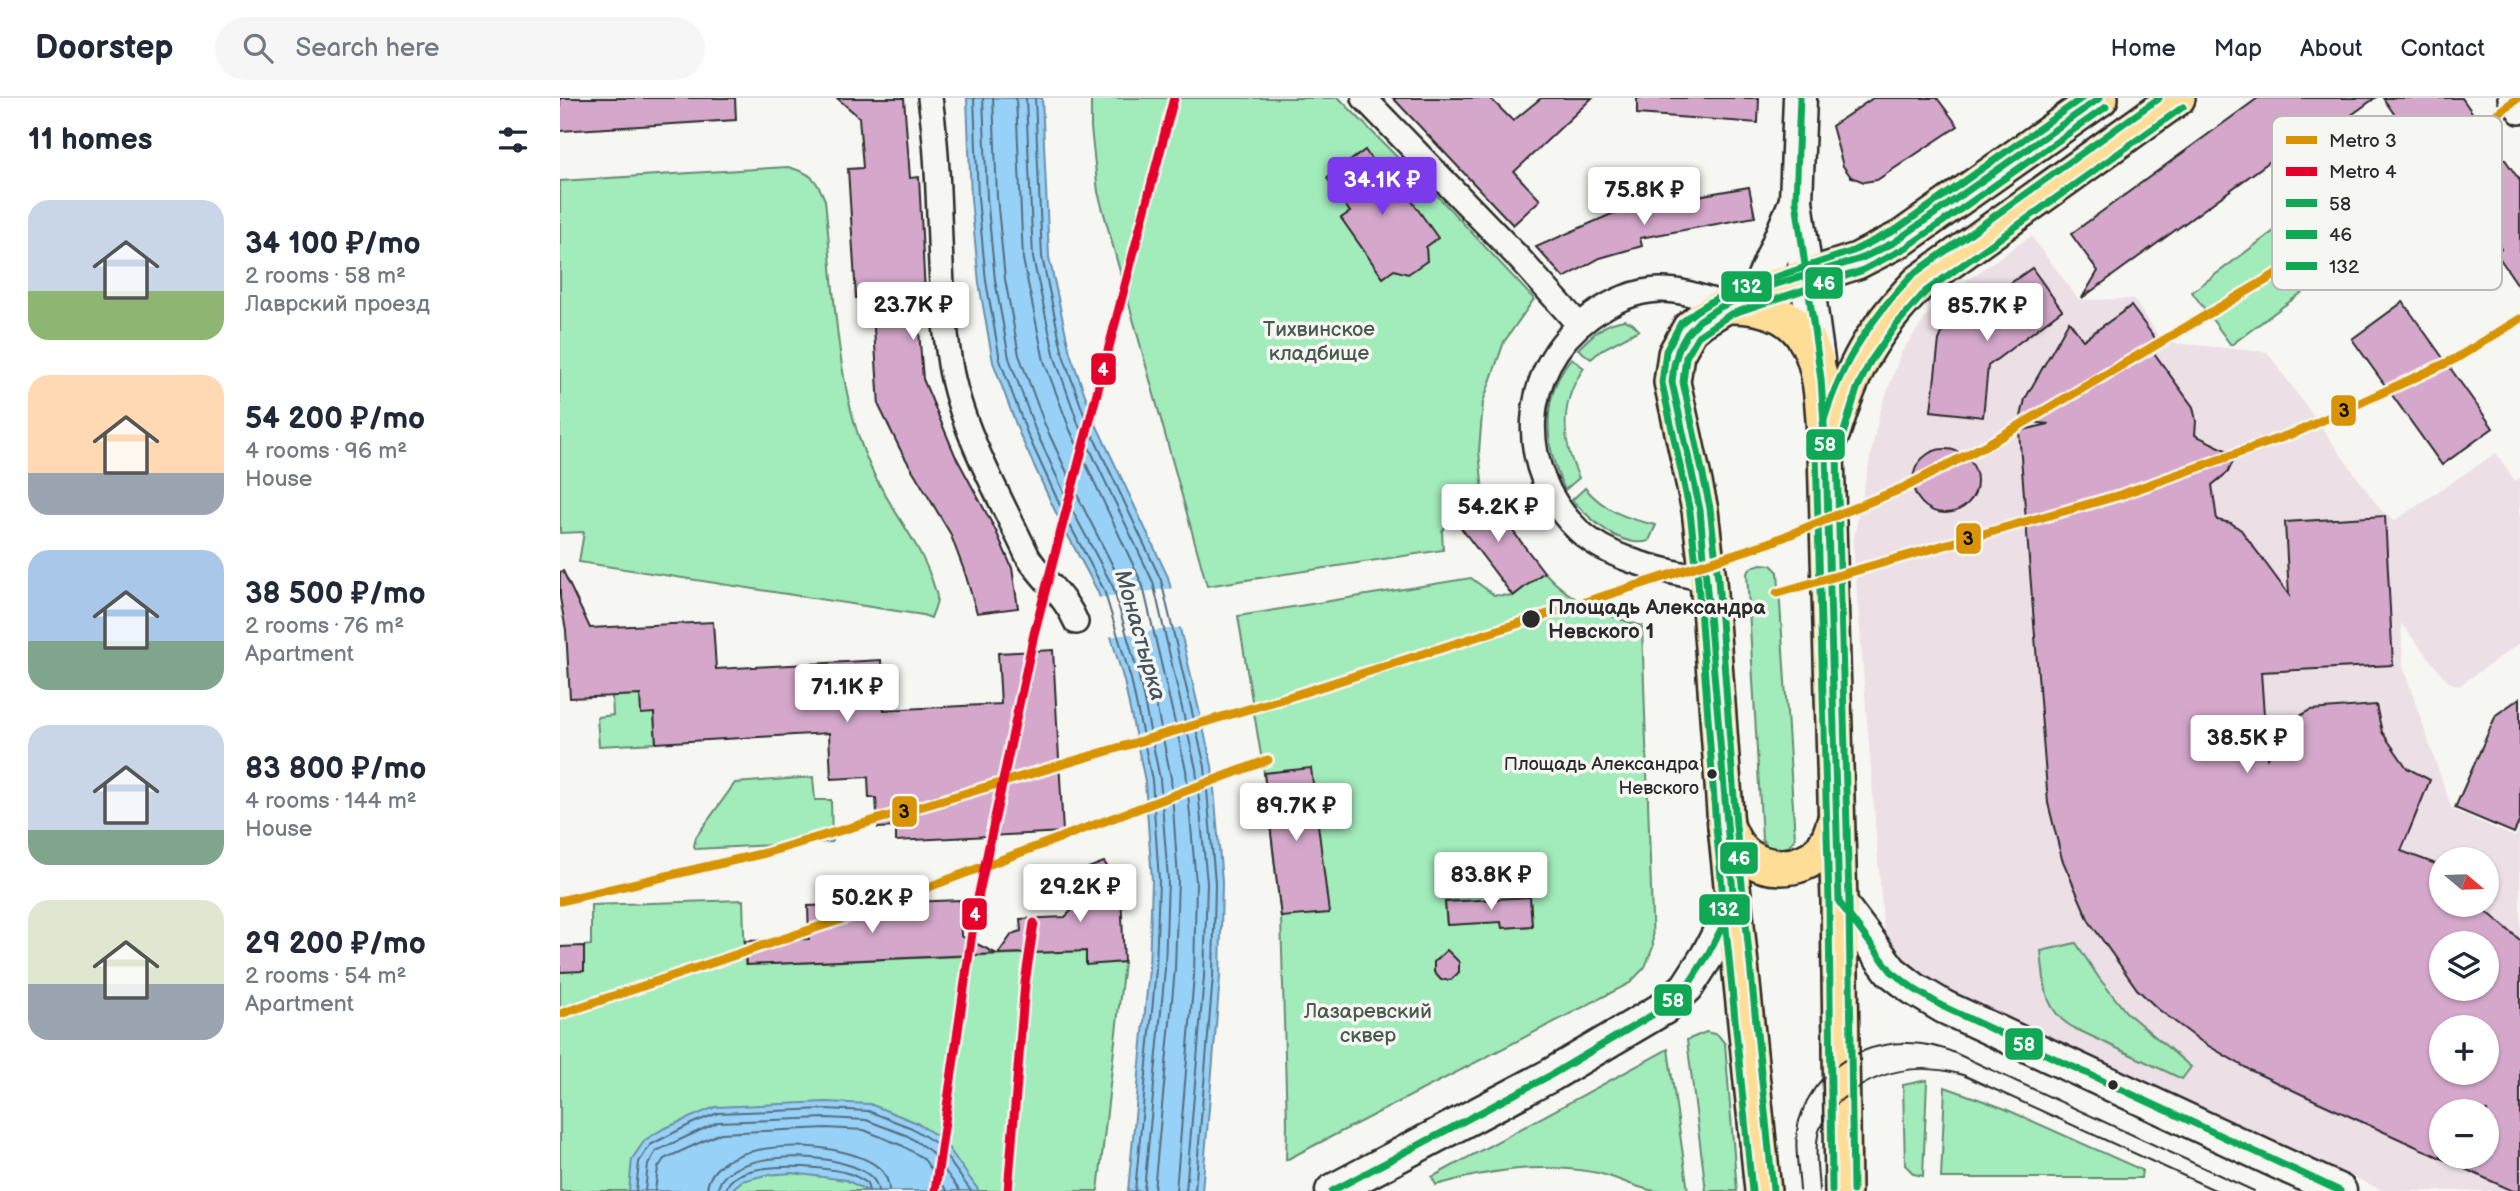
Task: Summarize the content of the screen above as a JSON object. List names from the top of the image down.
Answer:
{
  "water": ["Монастырка"],
  "parks": ["Тихвинское кладбище", "Лазаревский сквер"],
  "places": ["Площадь Александра Невского 1", "Площадь Александра Невского"],
  "lines": [
    "metro line 3",
    "metro line 4",
    "transit line 58",
    "transit line 132",
    "transit line 46"
  ],
  "legend": [
    "Metro 3",
    "Metro 4",
    "58",
    "46",
    "132"
  ],
  "north": "right",
  "page": {
    "header": "Doorstep",
    "search": "Search here",
    "nav": [
      "Home",
      "Map",
      "About",
      "Contact"
    ],
    "heading": "11 homes",
    "price": [
      "34.1K ₽",
      "75.8K ₽",
      "23.7K ₽",
      "85.7K ₽",
      "54.2K ₽",
      "71.1K ₽",
      "38.5K ₽",
      "89.7K ₽",
      "83.8K ₽",
      "29.2K ₽",
      "50.2K ₽"
    ],
    "list": [
      {
        "name": "34 100 ₽/mo",
        "note": "2 rooms · 58 m² · Лаврский проезд"
      },
      {
        "name": "54 200 ₽/mo",
        "note": "4 rooms · 96 m² · House"
      },
      {
        "name": "38 500 ₽/mo",
        "note": "2 rooms · 76 m² · Apartment"
      },
      {
        "name": "83 800 ₽/mo",
        "note": "4 rooms · 144 m² · House"
      },
      {
        "name": "29 200 ₽/mo",
        "note": "2 rooms · 54 m² · Apartment"
      }
    ],
    "map_buttons": ["+", "−"]
  }
}
